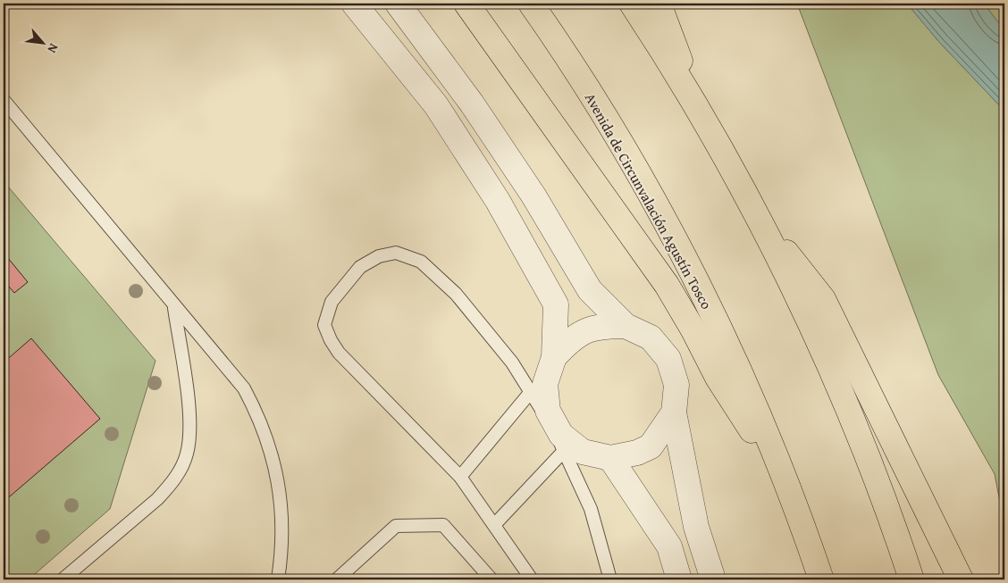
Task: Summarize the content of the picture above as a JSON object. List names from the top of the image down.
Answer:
{
  "streets": {
    "highway": ["Avenida de Circunvalación Agustín Tosco"]
  },
  "north": "bottom right"
}
